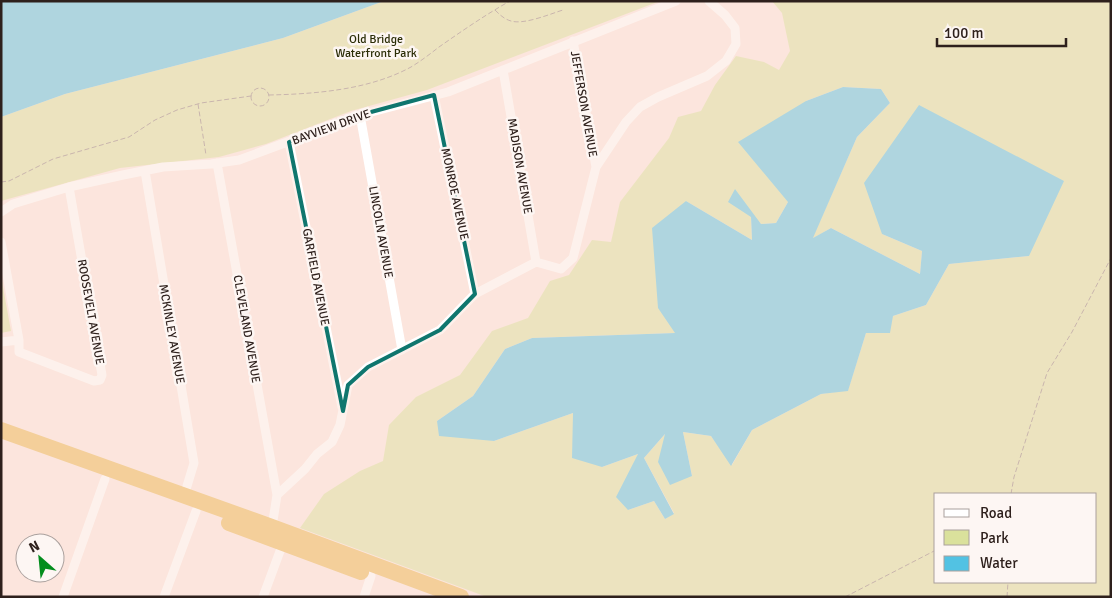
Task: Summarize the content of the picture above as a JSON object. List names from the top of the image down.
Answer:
{
  "streets": {
    "street": [
      "JEFFERSON AVENUE",
      "BAYVIEW DRIVE",
      "MADISON AVENUE",
      "MONROE AVENUE",
      "LINCOLN AVENUE",
      "GARFIELD AVENUE",
      "ROOSEVELT AVENUE",
      "CLEVELAND AVENUE",
      "MCKINLEY AVENUE"
    ]
  },
  "crossings": [
    ["JEFFERSON AVENUE", "BAYVIEW DRIVE"],
    ["BAYVIEW DRIVE", "MADISON AVENUE"],
    ["BAYVIEW DRIVE", "MONROE AVENUE"],
    ["BAYVIEW DRIVE", "LINCOLN AVENUE"],
    ["BAYVIEW DRIVE", "GARFIELD AVENUE"],
    ["BAYVIEW DRIVE", "ROOSEVELT AVENUE"],
    ["BAYVIEW DRIVE", "CLEVELAND AVENUE"],
    ["BAYVIEW DRIVE", "MCKINLEY AVENUE"]
  ],
  "parks": ["Old Bridge Waterfront Park"],
  "legend": ["Road", "Park", "Water"],
  "scale_bar": "100 m",
  "north": "top left"
}
